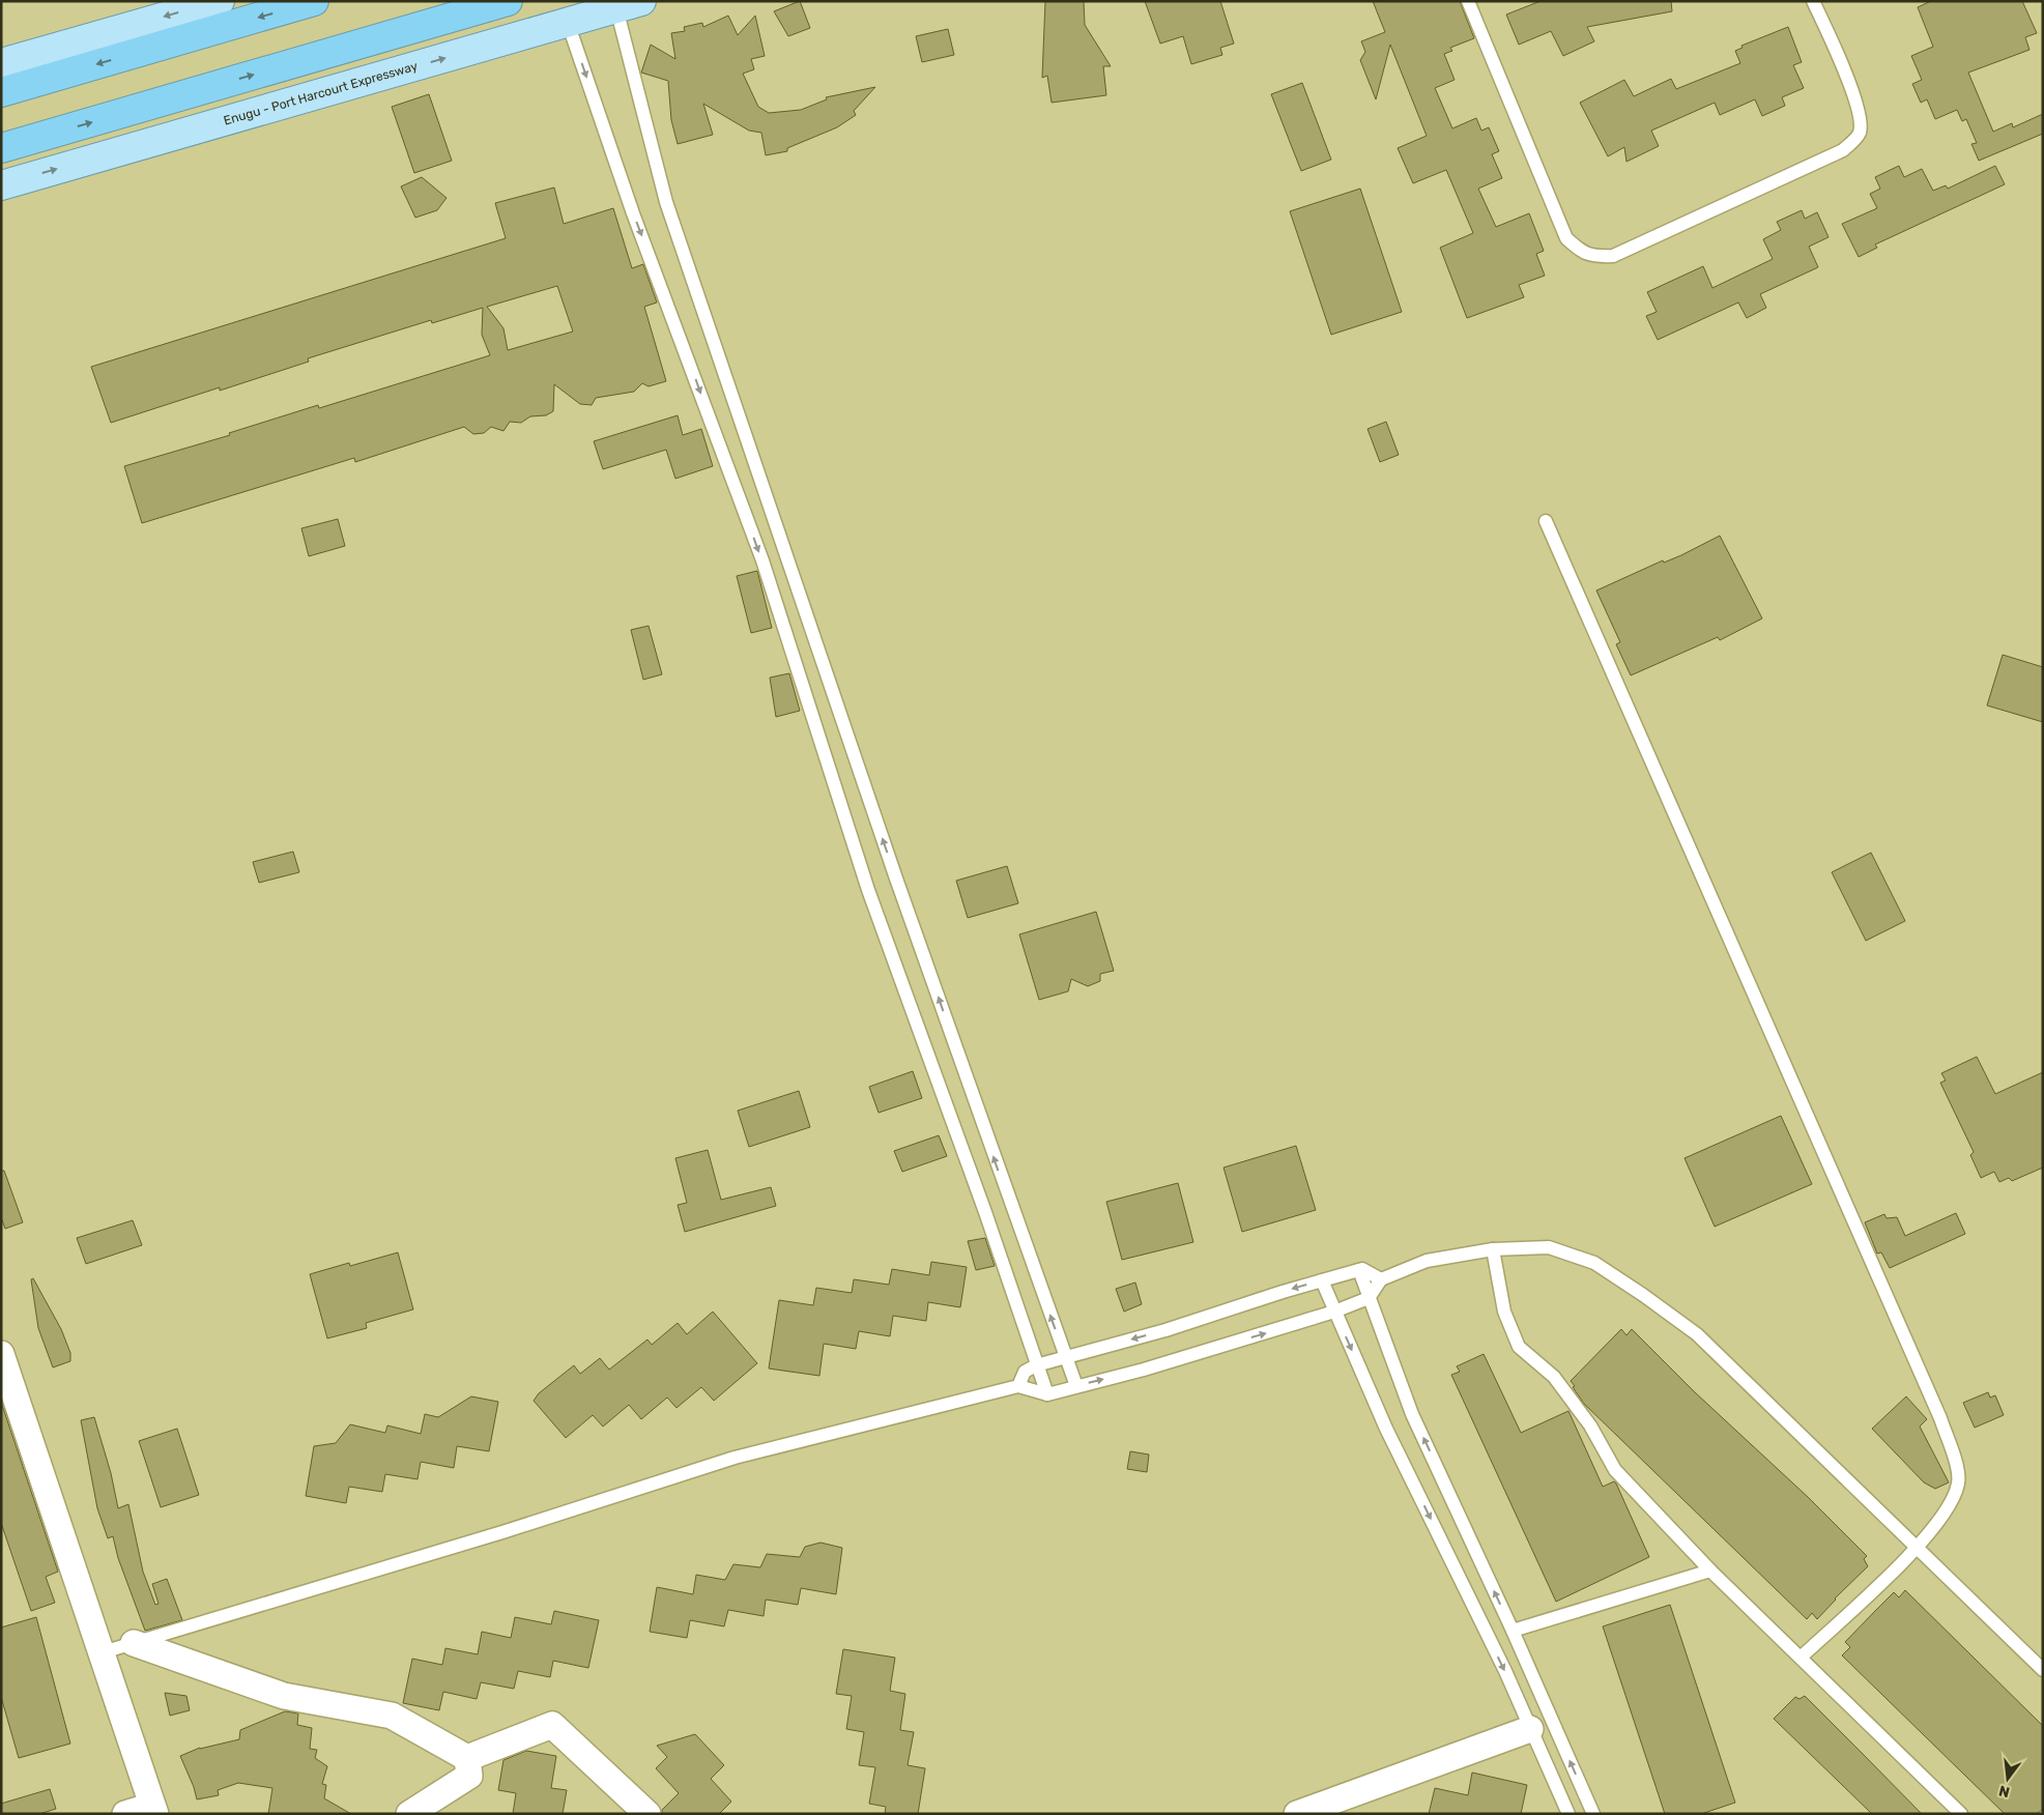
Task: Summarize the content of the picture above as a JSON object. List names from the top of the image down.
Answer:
{
  "streets": {
    "main road": ["Enugu - Port Harcourt Expressway"]
  },
  "north": "bottom"
}
